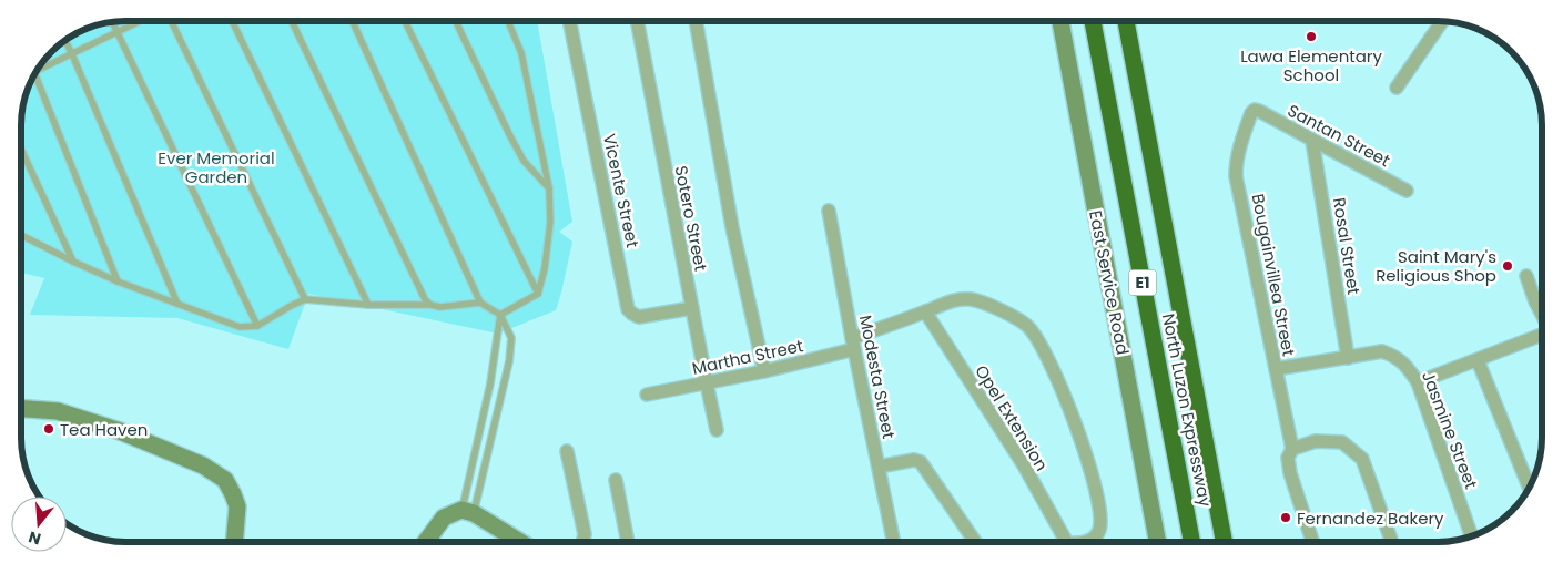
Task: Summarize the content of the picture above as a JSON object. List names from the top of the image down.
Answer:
{
  "streets": {
    "highway": ["E1", "North Luzon Expressway"],
    "street": [
      "Santan Street",
      "Vicente Street",
      "Sotero Street",
      "Rosal Street",
      "Bougainvillea Street",
      "East Service Road",
      "Martha Street",
      "Modesta Street",
      "Opel Extension",
      "Jasmine Street"
    ]
  },
  "crossings": [
    ["Santan Street", "Rosal Street"],
    ["Santan Street", "Bougainvillea Street"],
    ["Vicente Street", "Sotero Street"],
    ["Sotero Street", "Martha Street"],
    ["Rosal Street", "Jasmine Street"],
    ["Bougainvillea Street", "Jasmine Street"],
    ["Martha Street", "Modesta Street"],
    ["Martha Street", "Opel Extension"]
  ],
  "parks": ["Ever Memorial Garden"],
  "places": [
    "Lawa Elementary School",
    "Saint Mary's Religious Shop",
    "Tea Haven",
    "Fernandez Bakery"
  ],
  "north": "bottom"
}
